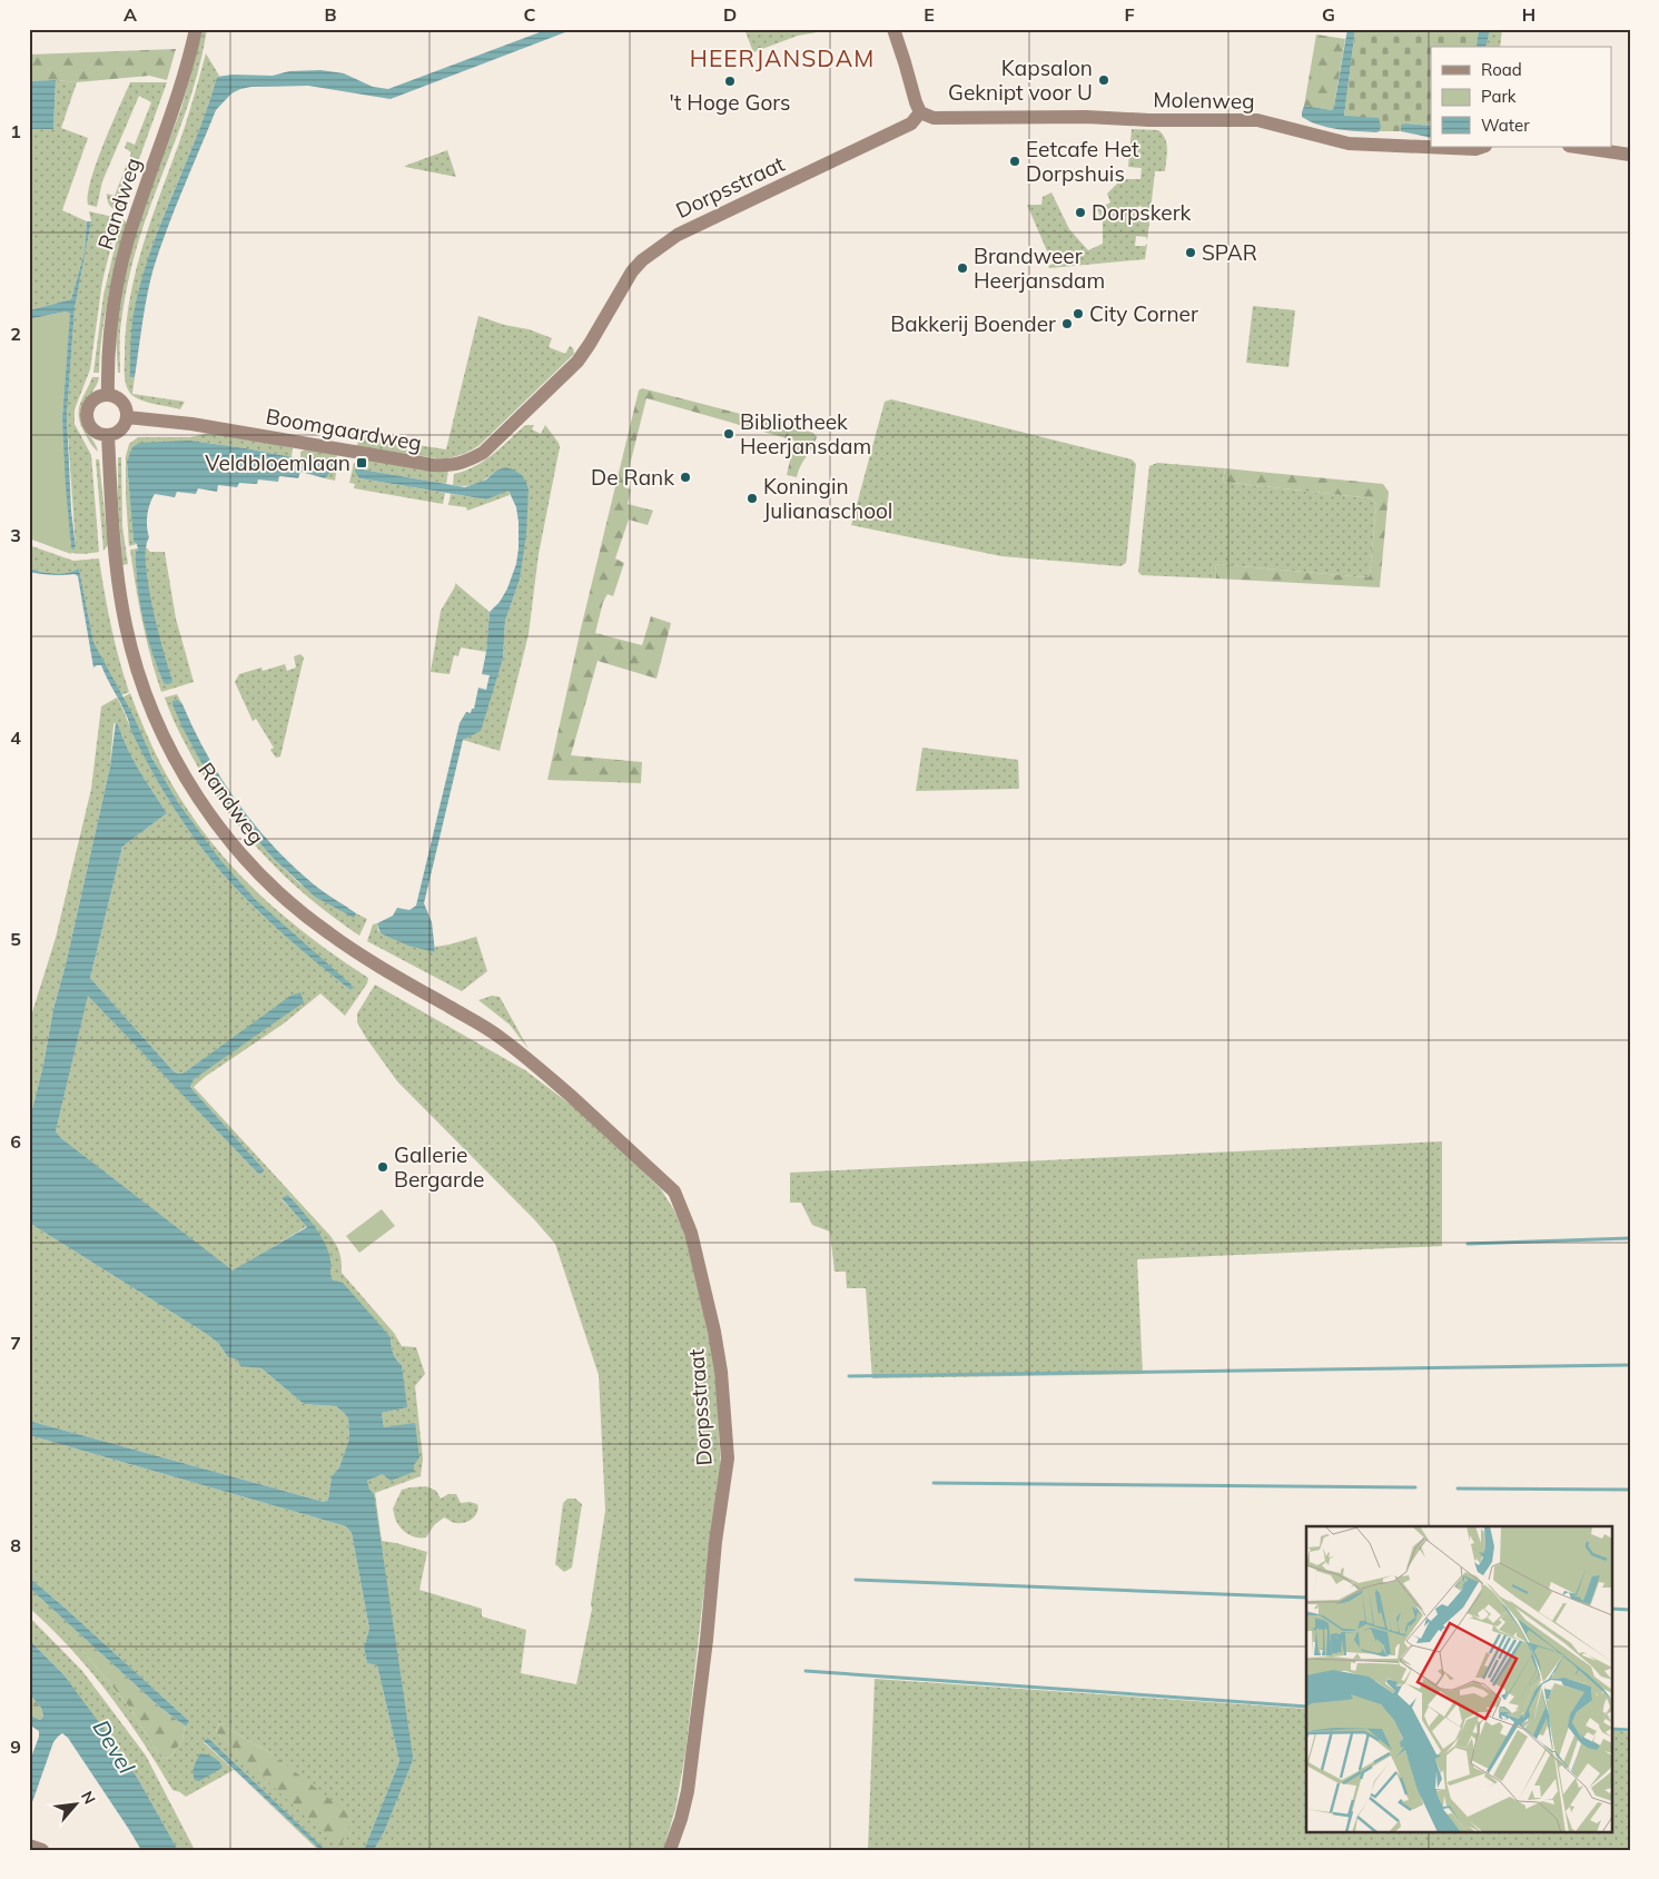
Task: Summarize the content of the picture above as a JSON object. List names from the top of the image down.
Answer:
{
  "streets": {
    "main road": [
      "Molenweg",
      "Dorpsstraat",
      "Randweg",
      "Boomgaardweg"
    ]
  },
  "crossings": [
    ["Molenweg", "Dorpsstraat"],
    ["Dorpsstraat", "Randweg"],
    ["Dorpsstraat", "Boomgaardweg"],
    ["Randweg", "Boomgaardweg"]
  ],
  "districts": ["HEERJANSDAM"],
  "water": ["Devel"],
  "places": {
    "other": [
      "Kapsalon Geknipt voor U",
      "'t Hoge Gors",
      "Eetcafe Het Dorpshuis",
      "Dorpskerk",
      "SPAR",
      "Brandweer Heerjansdam",
      "City Corner",
      "Bakkerij Boender",
      "Bibliotheek Heerjansdam",
      "De Rank",
      "Koningin Julianaschool",
      "Gallerie Bergarde"
    ],
    "transit": ["Veldbloemlaan"]
  },
  "legend": ["Road", "Park", "Water"],
  "north": "top right",
  "grid": {
    "columns": [
      "A",
      "B",
      "C",
      "D",
      "E",
      "F",
      "G",
      "H"
    ],
    "rows": [
      "1",
      "2",
      "3",
      "4",
      "5",
      "6",
      "7",
      "8",
      "9"
    ]
  }
}
